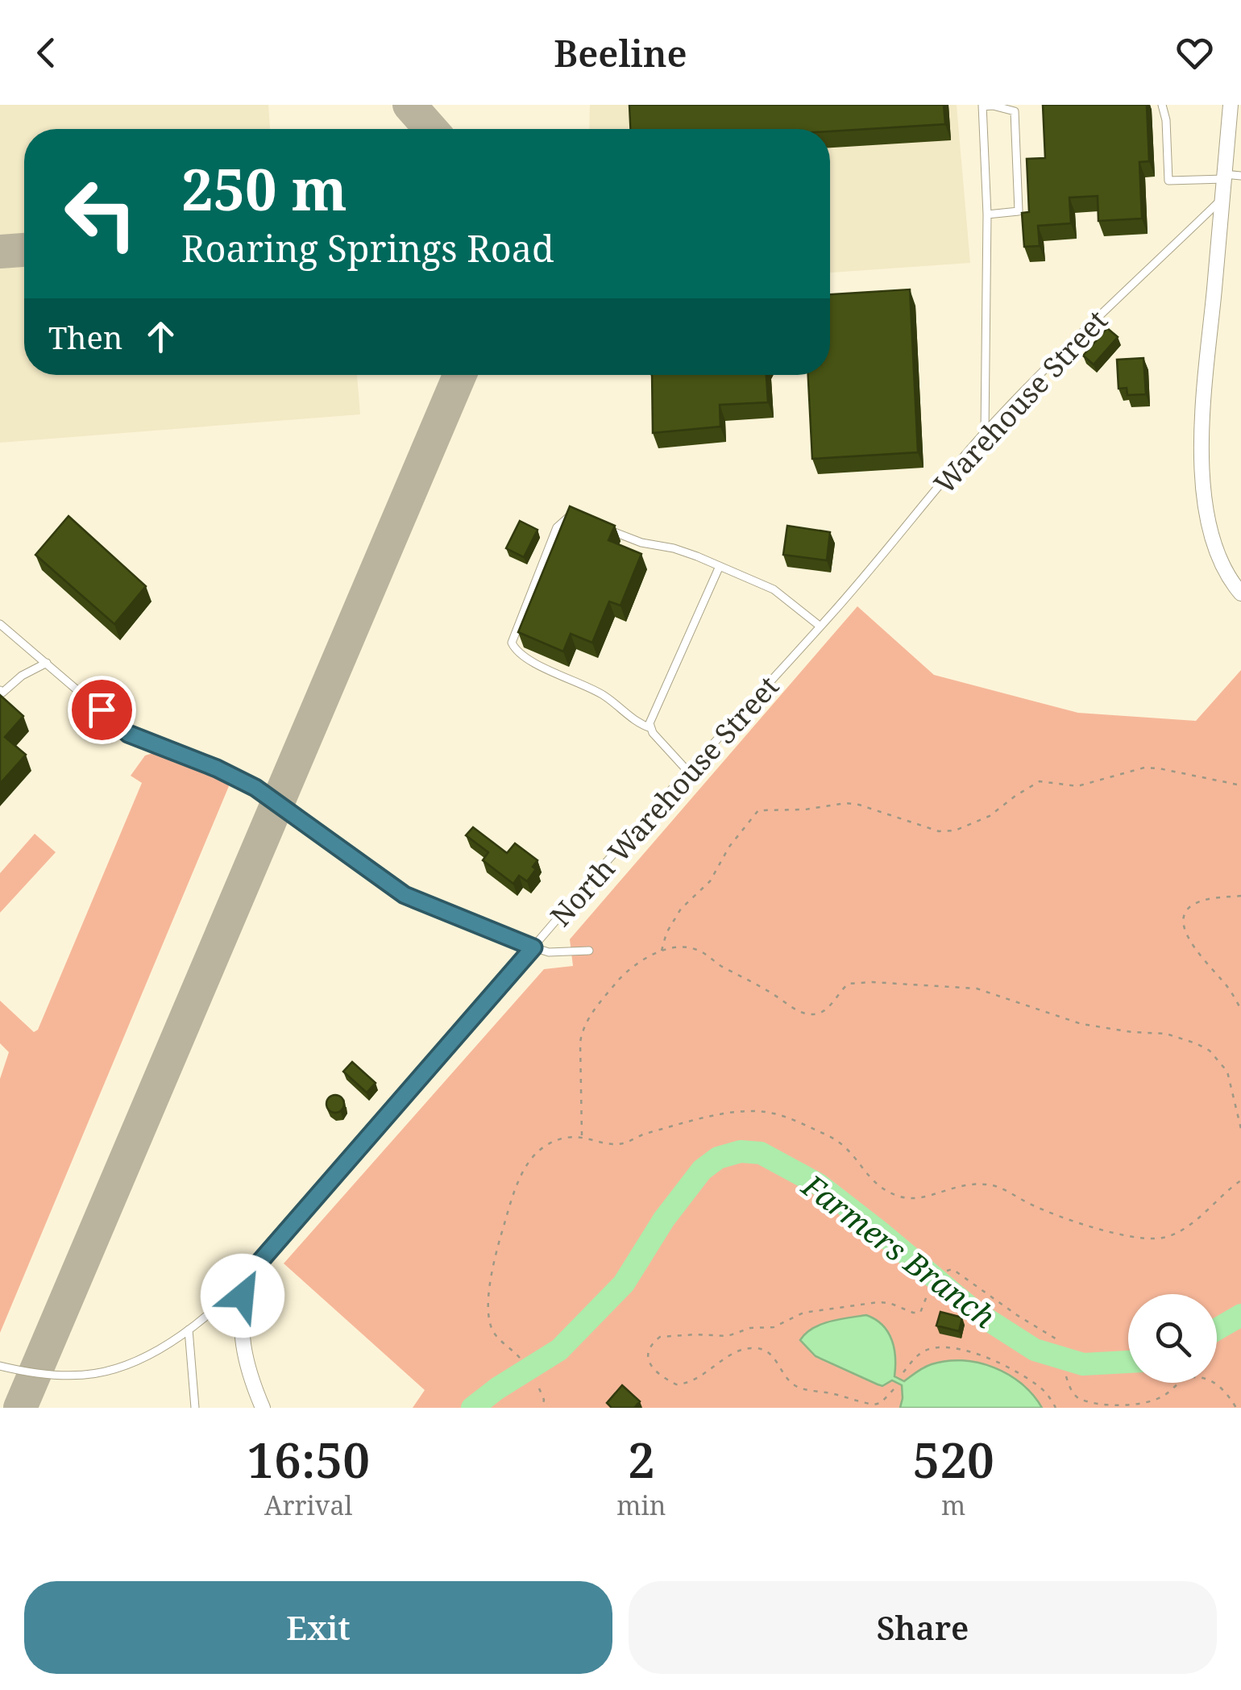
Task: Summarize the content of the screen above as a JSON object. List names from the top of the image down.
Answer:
{
  "streets": {
    "lane": ["Warehouse Street", "North Warehouse Street"]
  },
  "crossings": [
    ["Warehouse Street", "North Warehouse Street"]
  ],
  "water": ["Farmers Branch"],
  "page": {
    "header": "Beeline",
    "turn": ["250 m", "Roaring Springs Road"],
    "then": "Then",
    "eta": [
      "16:50",
      "Arrival",
      "2",
      "min",
      "520",
      "m"
    ],
    "buttons": ["Exit", "Share"]
  }
}
